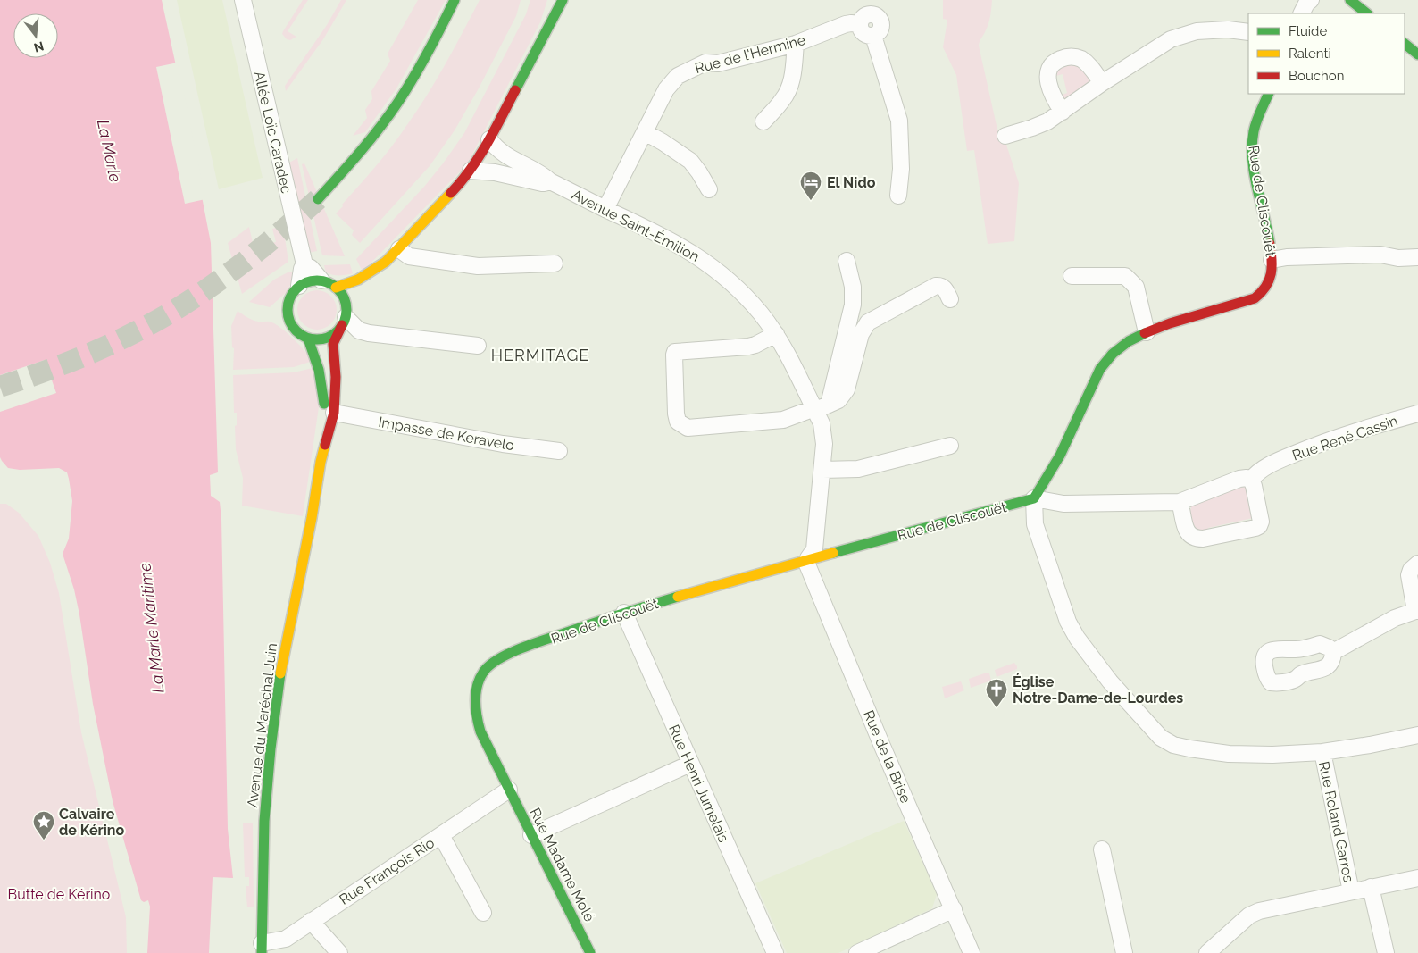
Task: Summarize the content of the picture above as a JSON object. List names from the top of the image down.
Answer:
{
  "streets": {
    "main road": ["Rue de Cliscouët", "Avenue du Maréchal Juin", "Rue Madame Molé"],
    "street": [
      "Rue de l'Hermine",
      "Allée Loïc Caradec",
      "Avenue Saint-Émilion",
      "Impasse de Keravelo",
      "Rue René Cassin",
      "Rue de la Brise",
      "Rue Henri Jumelais",
      "Rue Roland Garros",
      "Rue François Rio"
    ]
  },
  "crossings": [
    ["Rue de l'Hermine", "Avenue Saint-Émilion"],
    ["Allée Loïc Caradec", "Avenue du Maréchal Juin"],
    ["Rue de Cliscouët", "Avenue Saint-Émilion"],
    ["Rue de Cliscouët", "Rue de la Brise"],
    ["Rue de Cliscouët", "Rue Henri Jumelais"],
    ["Rue de Cliscouët", "Rue Madame Molé"],
    ["Rue de Cliscouët", "Rue François Rio"],
    ["Avenue Saint-Émilion", "Rue de la Brise"],
    ["Impasse de Keravelo", "Avenue du Maréchal Juin"],
    ["Avenue du Maréchal Juin", "Rue François Rio"],
    ["Rue Madame Molé", "Rue François Rio"]
  ],
  "districts": ["HERMITAGE"],
  "water": ["La Marle", "La Marle Maritime"],
  "parks": ["Butte de Kérino"],
  "places": {
    "hotel": ["El Nido"],
    "church": ["Église Notre-Dame-de-Lourdes"],
    "place": ["Calvaire de Kérino"]
  },
  "legend": ["Fluide", "Ralenti", "Bouchon"],
  "north": "bottom"
}
